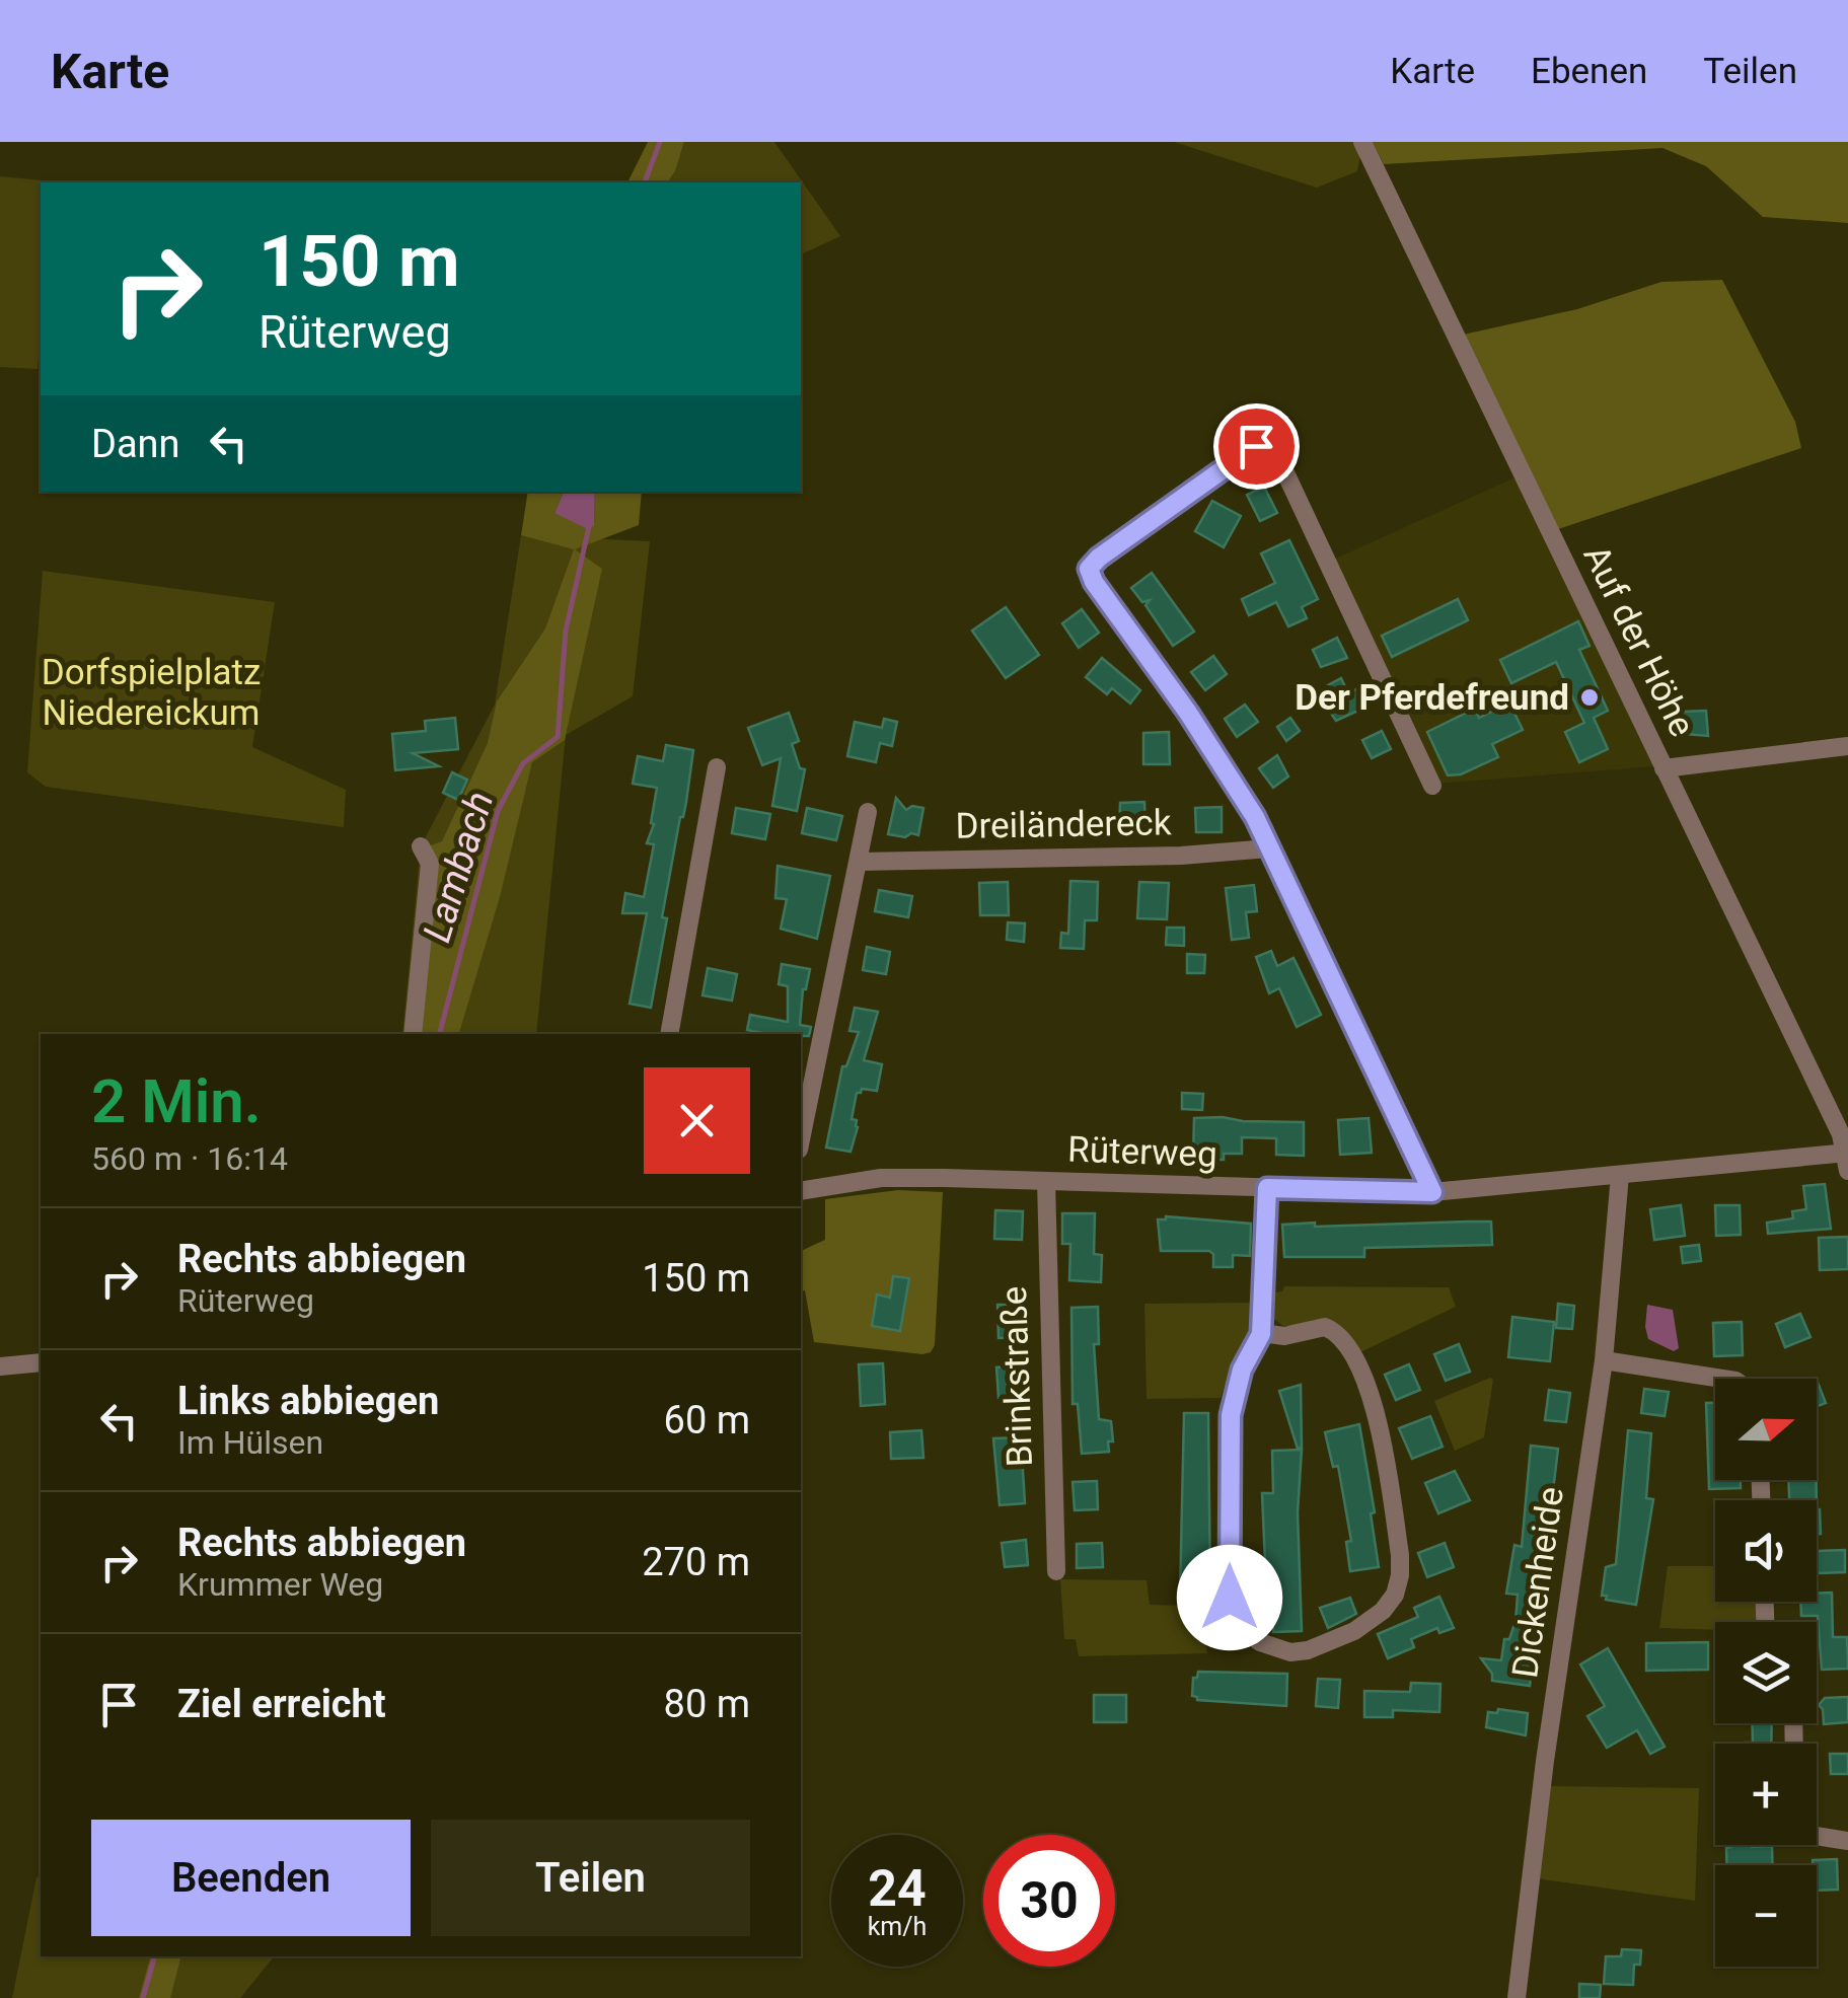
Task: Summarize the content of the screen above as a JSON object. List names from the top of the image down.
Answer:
{
  "streets": {
    "street": [
      "Auf der Höhe",
      "Dreiländereck",
      "Rüterweg",
      "Brinkstraße",
      "Dickenheide"
    ]
  },
  "crossings": [
    ["Auf der Höhe", "Rüterweg"],
    ["Rüterweg", "Brinkstraße"],
    ["Rüterweg", "Dickenheide"]
  ],
  "water": ["Lambach"],
  "parks": ["Dorfspielplatz Niedereickum"],
  "places": ["Der Pferdefreund"],
  "north": "right",
  "page": {
    "header": "Karte",
    "nav": ["Karte", "Ebenen", "Teilen"],
    "turn": ["150 m", "Rüterweg"],
    "then": "Dann",
    "heading": ["2 Min.", "560 m · 16:14"],
    "list": [
      {
        "name": "Rechts abbiegen",
        "note": "Rüterweg",
        "value": "150 m"
      },
      {
        "name": "Links abbiegen",
        "note": "Im Hülsen",
        "value": "60 m"
      },
      {
        "name": "Rechts abbiegen",
        "note": "Krummer Weg",
        "value": "270 m"
      },
      {
        "name": "Ziel erreicht",
        "value": "80 m"
      }
    ],
    "map_buttons": ["+", "−"],
    "buttons": ["Beenden", "Teilen"],
    "speed": "24 km/h",
    "limit": "30"
  }
}
